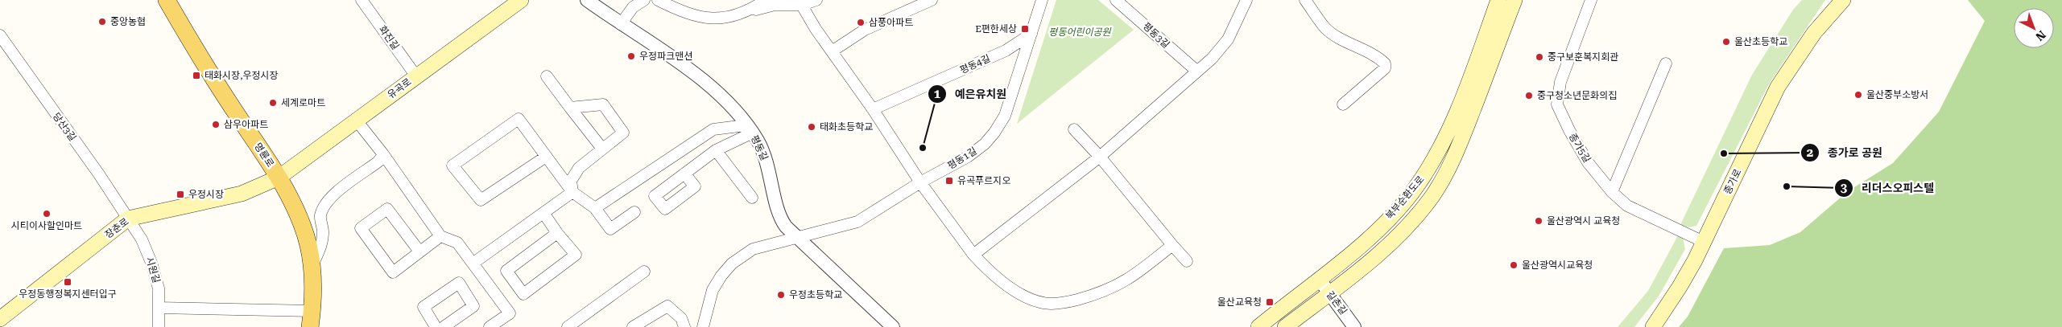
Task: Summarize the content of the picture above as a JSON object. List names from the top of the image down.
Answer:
{
  "streets": {
    "main road": [
      "유곡로",
      "명륜로",
      "종가로",
      "북부순환도로",
      "장춘로"
    ],
    "street": [
      "평동3길",
      "화진길",
      "평동4길",
      "당산3길",
      "평동길",
      "종가5길",
      "평동1길",
      "시원길",
      "길촌길"
    ]
  },
  "crossings": [
    ["화진길", "유곡로"],
    ["평동4길", "평동1길"],
    ["유곡로", "명륜로"],
    ["유곡로", "장춘로"],
    ["당산3길", "장춘로"],
    ["당산3길", "시원길"],
    ["평동길", "평동1길"],
    ["종가5길", "종가로"],
    ["명륜로", "장춘로"],
    ["북부순환도로", "길촌길"],
    ["장춘로", "시원길"]
  ],
  "parks": ["평동어린이공원"],
  "places": {
    "other": [
      "중앙농협",
      "삼풍아파트",
      "울산초등학교",
      "우정파크맨션",
      "중구보훈복지회관",
      "울산중부소방서",
      "중구청소년문화의집",
      "세계로마트",
      "삼우아파트",
      "태화초등학교",
      "예은유치원",
      "종가로 공원",
      "리더스오피스텔",
      "시티이사할인마트",
      "울산광역시 교육청",
      "울산광역시교육청",
      "우정초등학교"
    ],
    "transit": [
      "E편한세상",
      "태화시장,우정시장",
      "유곡푸르지오",
      "우정시장",
      "우정동행정복지센터입구",
      "울산교육청"
    ]
  },
  "north": "bottom right"
}
